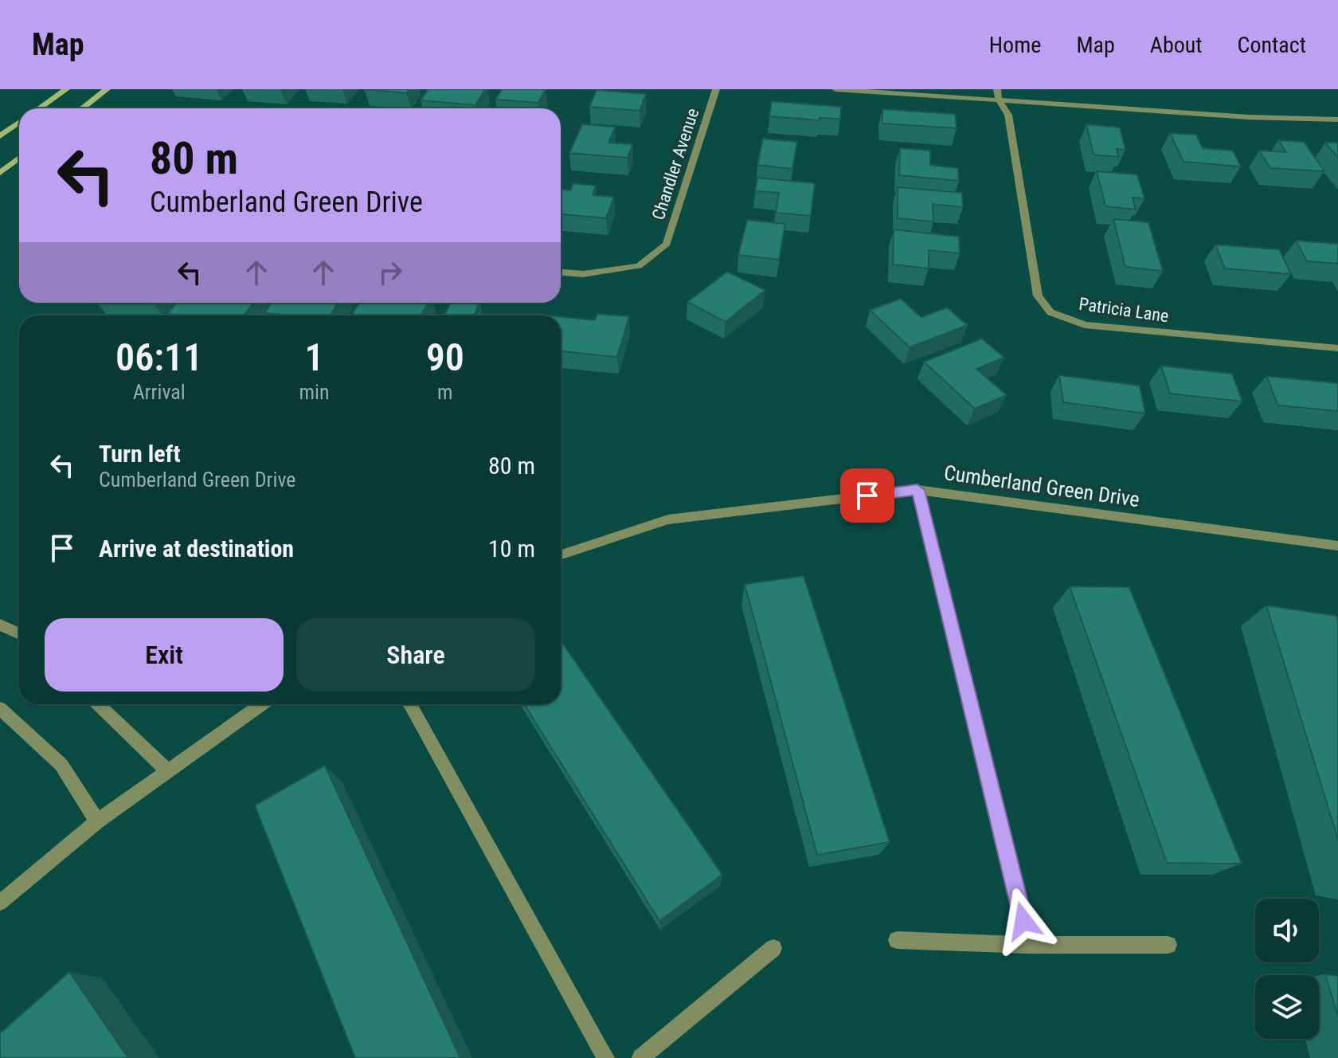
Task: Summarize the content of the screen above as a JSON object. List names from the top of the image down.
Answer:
{
  "streets": {
    "street": ["Chandler Avenue", "Patricia Lane", "Cumberland Green Drive"]
  },
  "page": {
    "header": "Map",
    "nav": [
      "Home",
      "Map",
      "About",
      "Contact"
    ],
    "turn": ["80 m", "Cumberland Green Drive"],
    "eta": [
      "06:11",
      "Arrival",
      "1",
      "min",
      "90",
      "m"
    ],
    "list": [
      {
        "name": "Turn left",
        "note": "Cumberland Green Drive",
        "value": "80 m"
      },
      {
        "name": "Arrive at destination",
        "value": "10 m"
      }
    ],
    "buttons": ["Exit", "Share"]
  }
}
